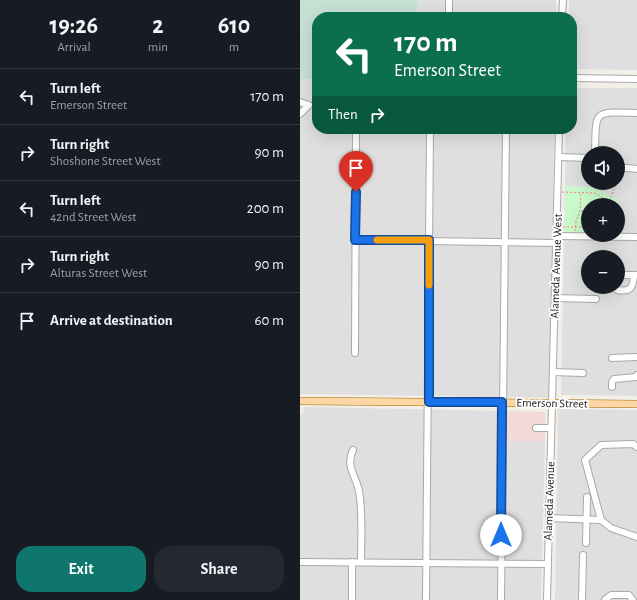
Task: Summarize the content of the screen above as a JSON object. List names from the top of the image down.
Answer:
{
  "streets": {
    "main road": ["Emerson Street"],
    "street": ["Alameda Avenue West", "Alameda Avenue"]
  },
  "crossings": [
    ["Alameda Avenue West", "Emerson Street"],
    ["Alameda Avenue West", "Alameda Avenue"],
    ["Emerson Street", "Alameda Avenue"]
  ],
  "page": {
    "eta": [
      "19:26",
      "Arrival",
      "2",
      "min",
      "610",
      "m"
    ],
    "turn": ["170 m", "Emerson Street"],
    "list": [
      {
        "name": "Turn left",
        "note": "Emerson Street",
        "value": "170 m"
      },
      {
        "name": "Turn right",
        "note": "Shoshone Street West",
        "value": "90 m"
      },
      {
        "name": "Turn left",
        "note": "42nd Street West",
        "value": "200 m"
      },
      {
        "name": "Turn right",
        "note": "Alturas Street West",
        "value": "90 m"
      },
      {
        "name": "Arrive at destination",
        "value": "60 m"
      }
    ],
    "then": "Then",
    "map_buttons": ["+", "−"],
    "buttons": ["Exit", "Share"]
  }
}
